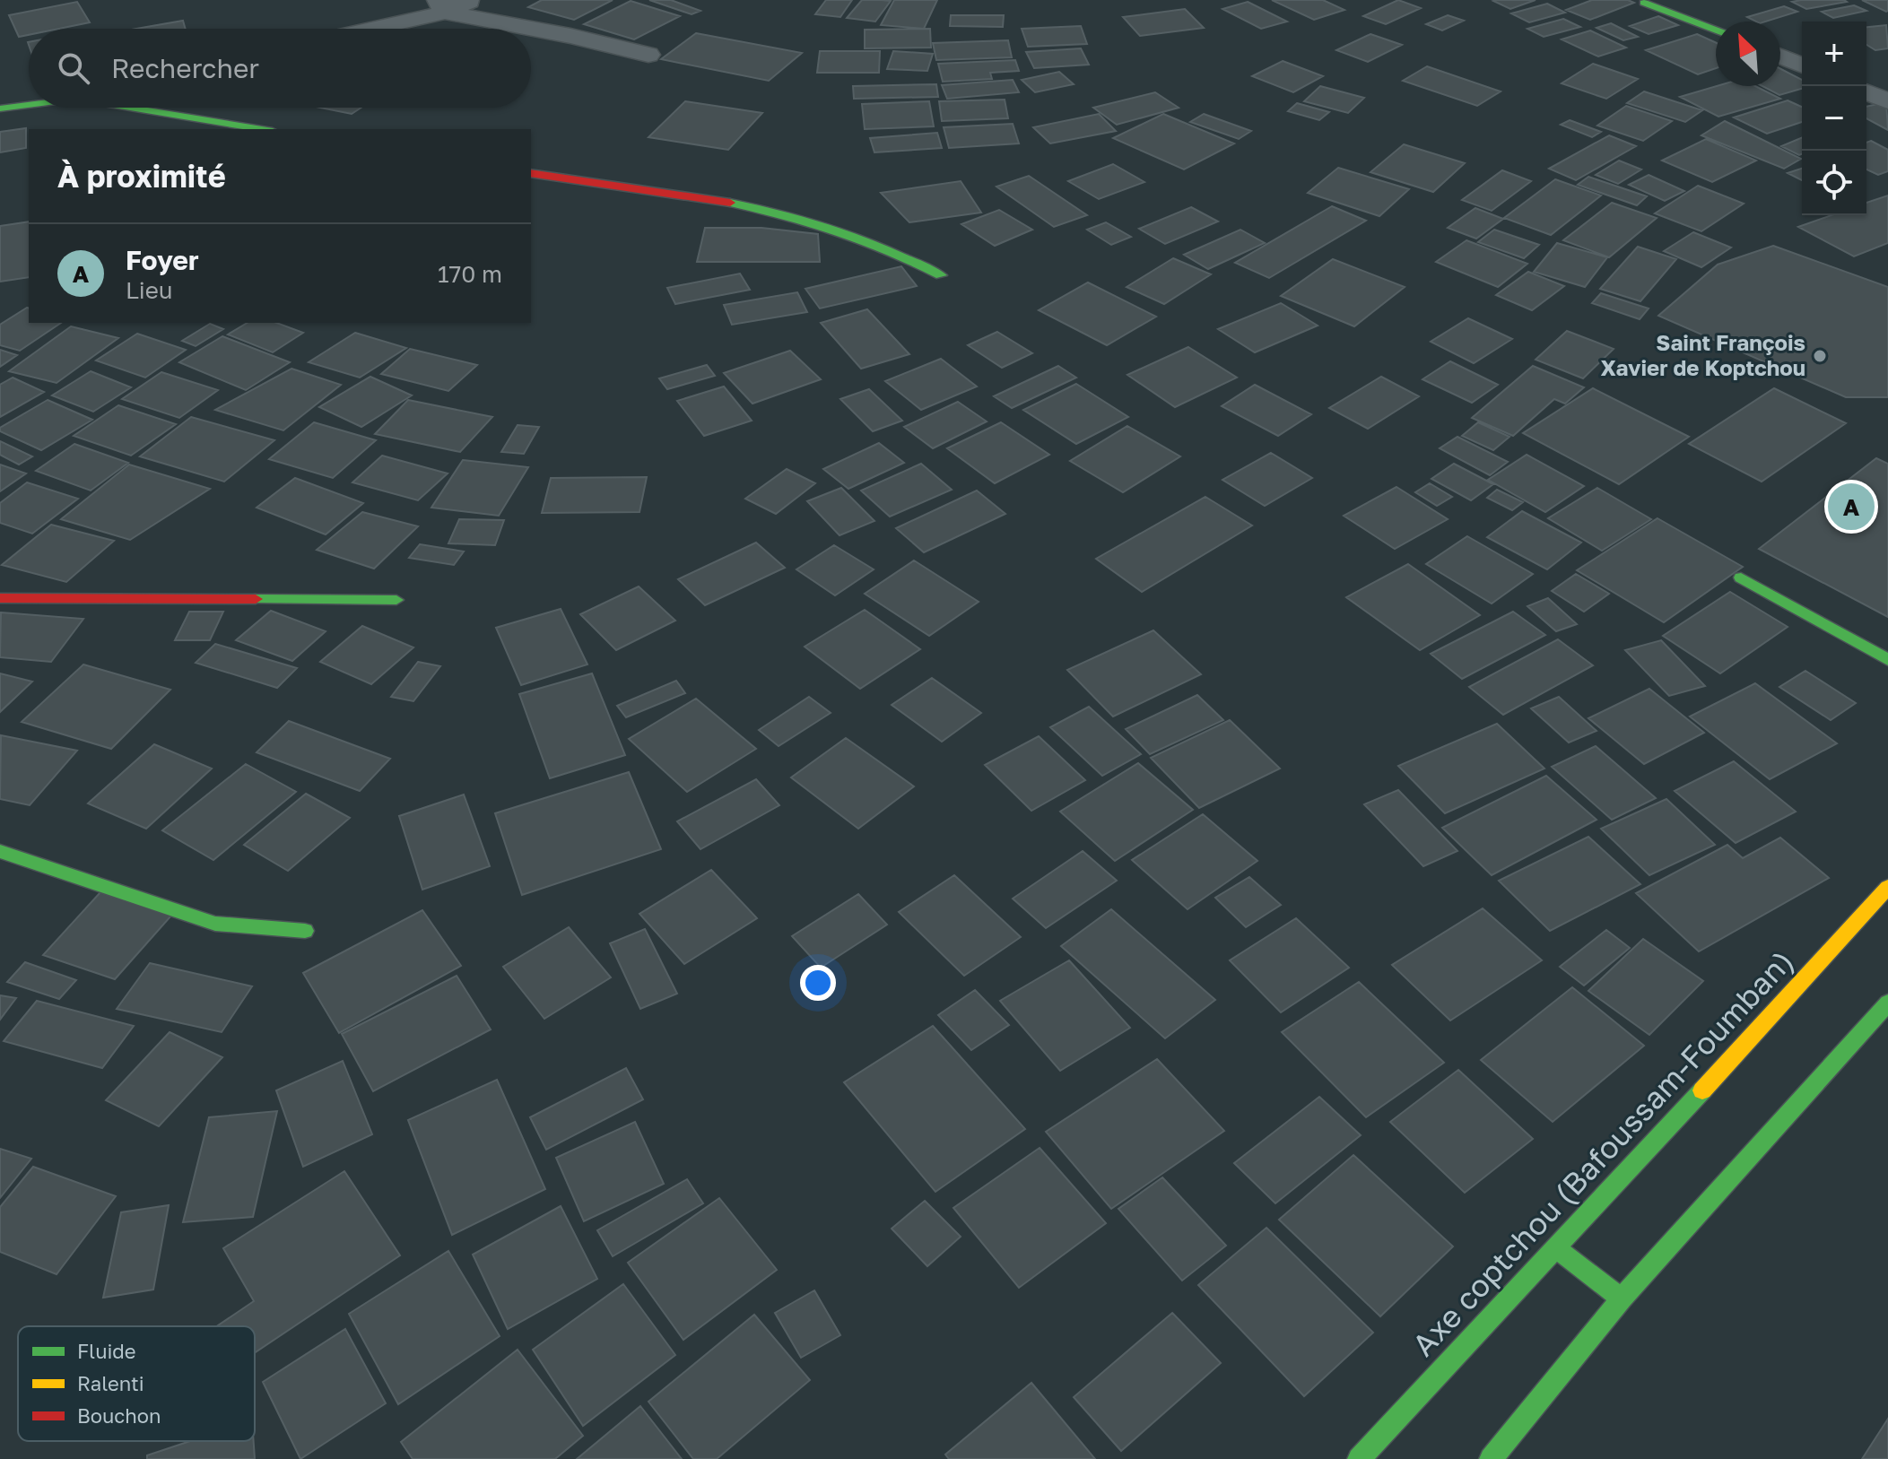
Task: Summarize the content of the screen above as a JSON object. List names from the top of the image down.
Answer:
{
  "streets": {
    "main road": ["Axe coptchou (Bafoussam-Foumban)"]
  },
  "places": ["Saint François Xavier de Koptchou"],
  "legend": ["Fluide", "Ralenti", "Bouchon"],
  "north": "top left",
  "page": {
    "map_buttons": ["+", "−"],
    "search": "Rechercher",
    "heading": "À proximité",
    "list": [
      {
        "mark": "A",
        "name": "Foyer",
        "note": "Lieu",
        "value": "170 m"
      }
    ],
    "pins": "A"
  }
}
